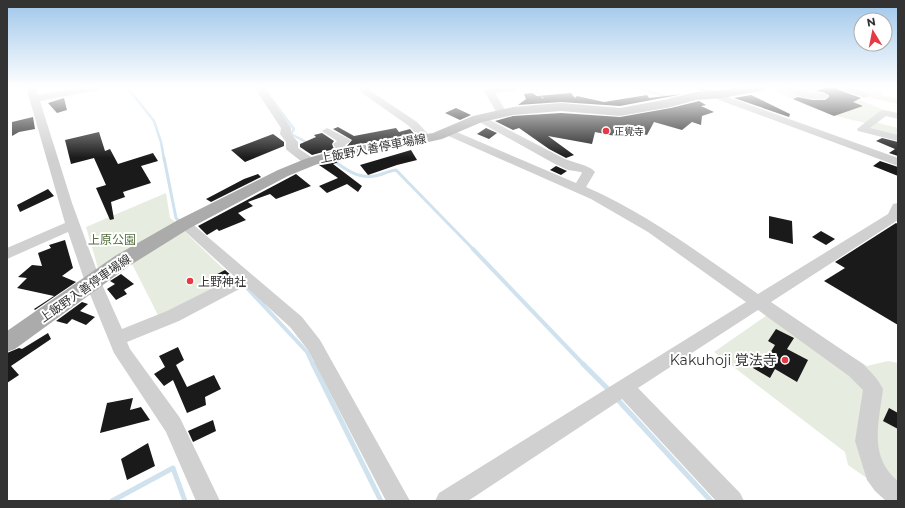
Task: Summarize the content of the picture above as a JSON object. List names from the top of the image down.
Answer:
{
  "streets": {
    "main road": ["上飯野入善停車場線"]
  },
  "parks": ["上原公園"],
  "places": ["正覺寺", "上野神社", "Kakuhoji 覚法寺"],
  "north": "top"
}
